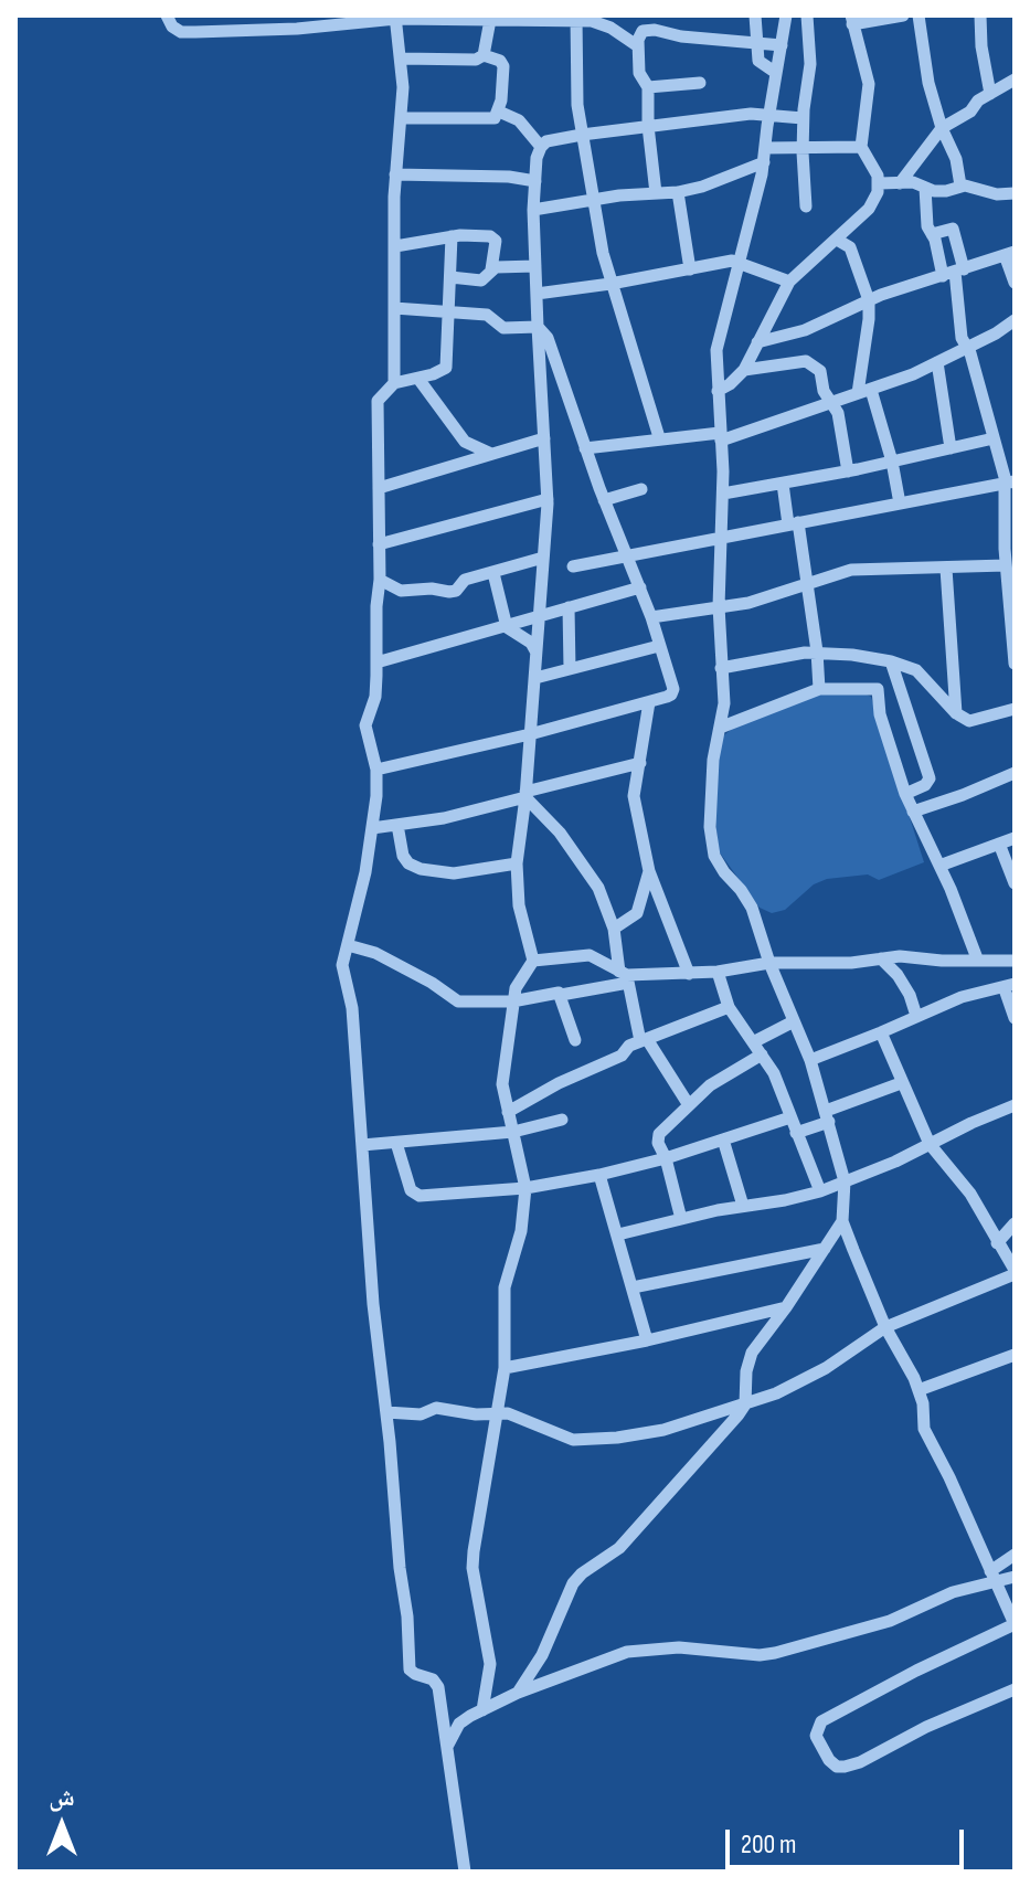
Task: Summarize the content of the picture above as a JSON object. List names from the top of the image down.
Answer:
{
  "scale_bar": "200 m",
  "north": "top"
}
